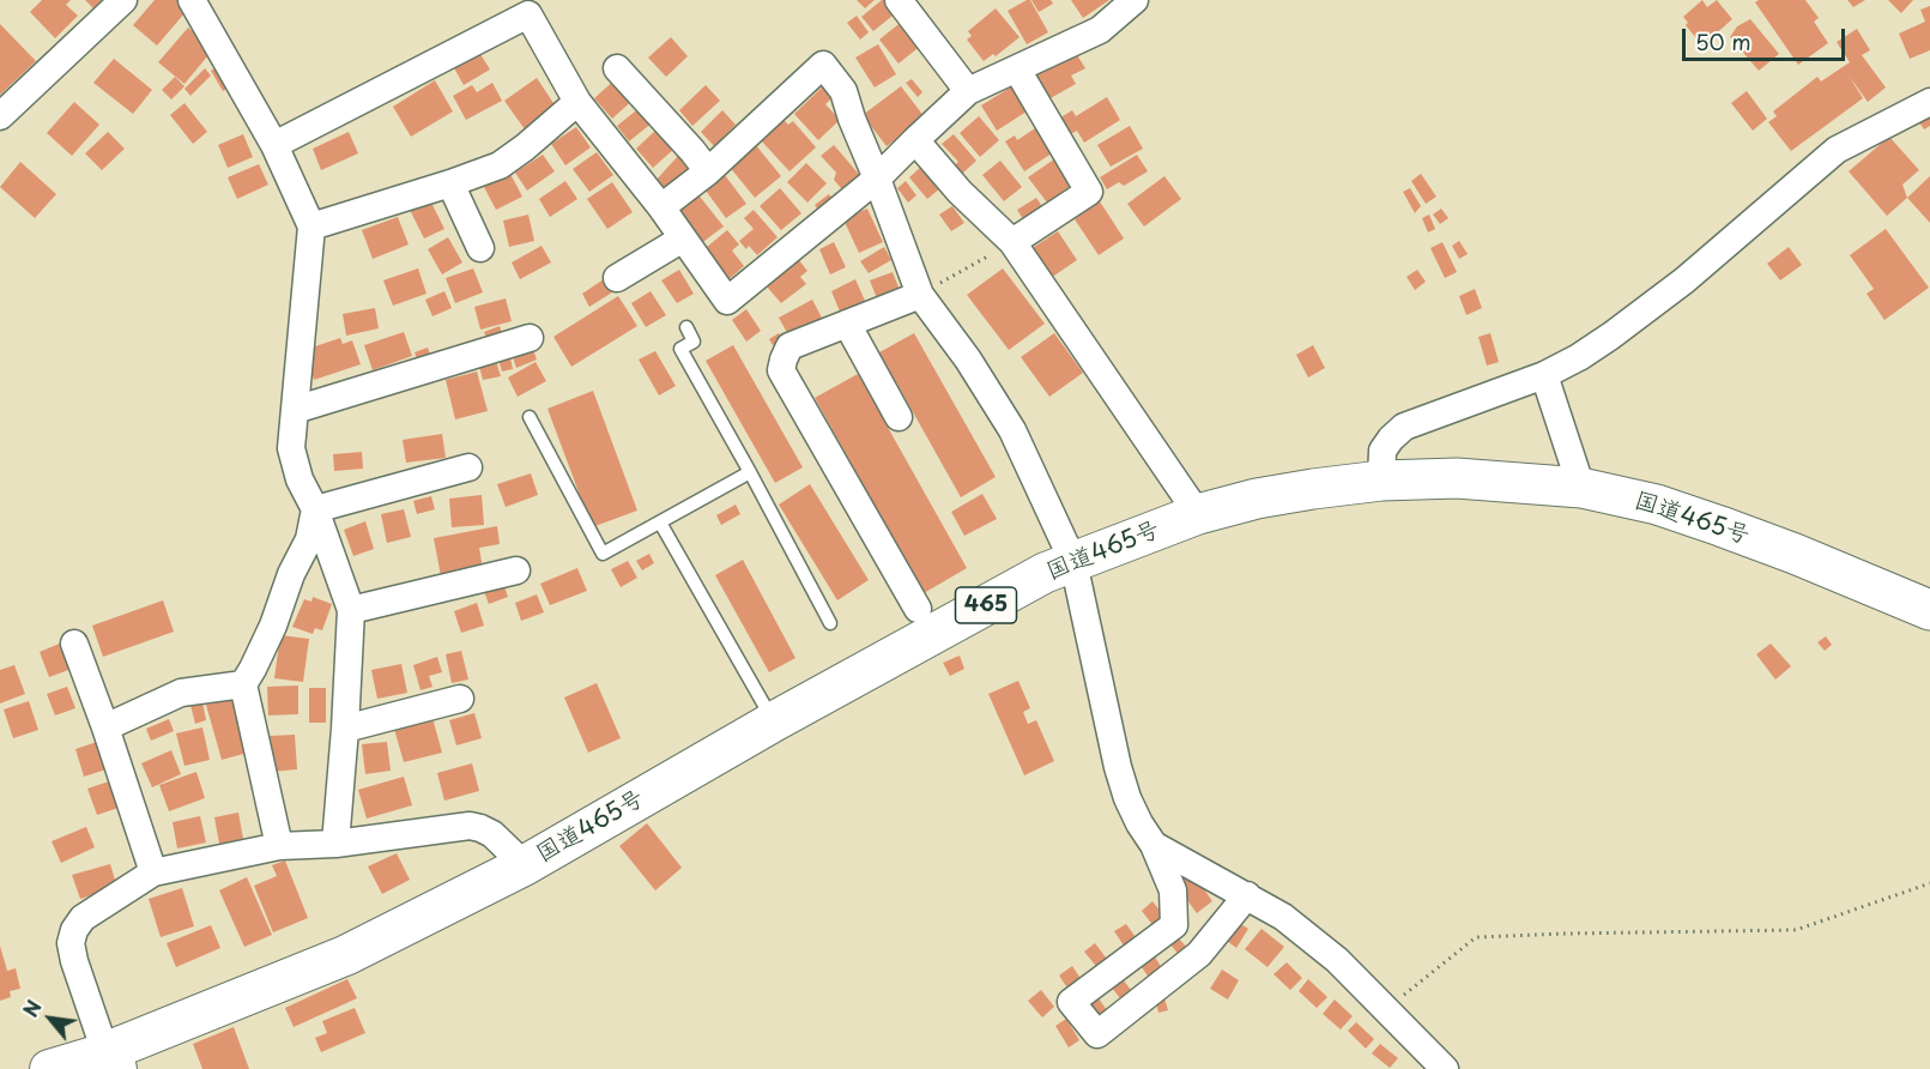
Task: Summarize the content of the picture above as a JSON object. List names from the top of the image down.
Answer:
{
  "streets": {
    "highway": ["国道465号", "465"]
  },
  "scale_bar": "50 m",
  "north": "top left"
}
